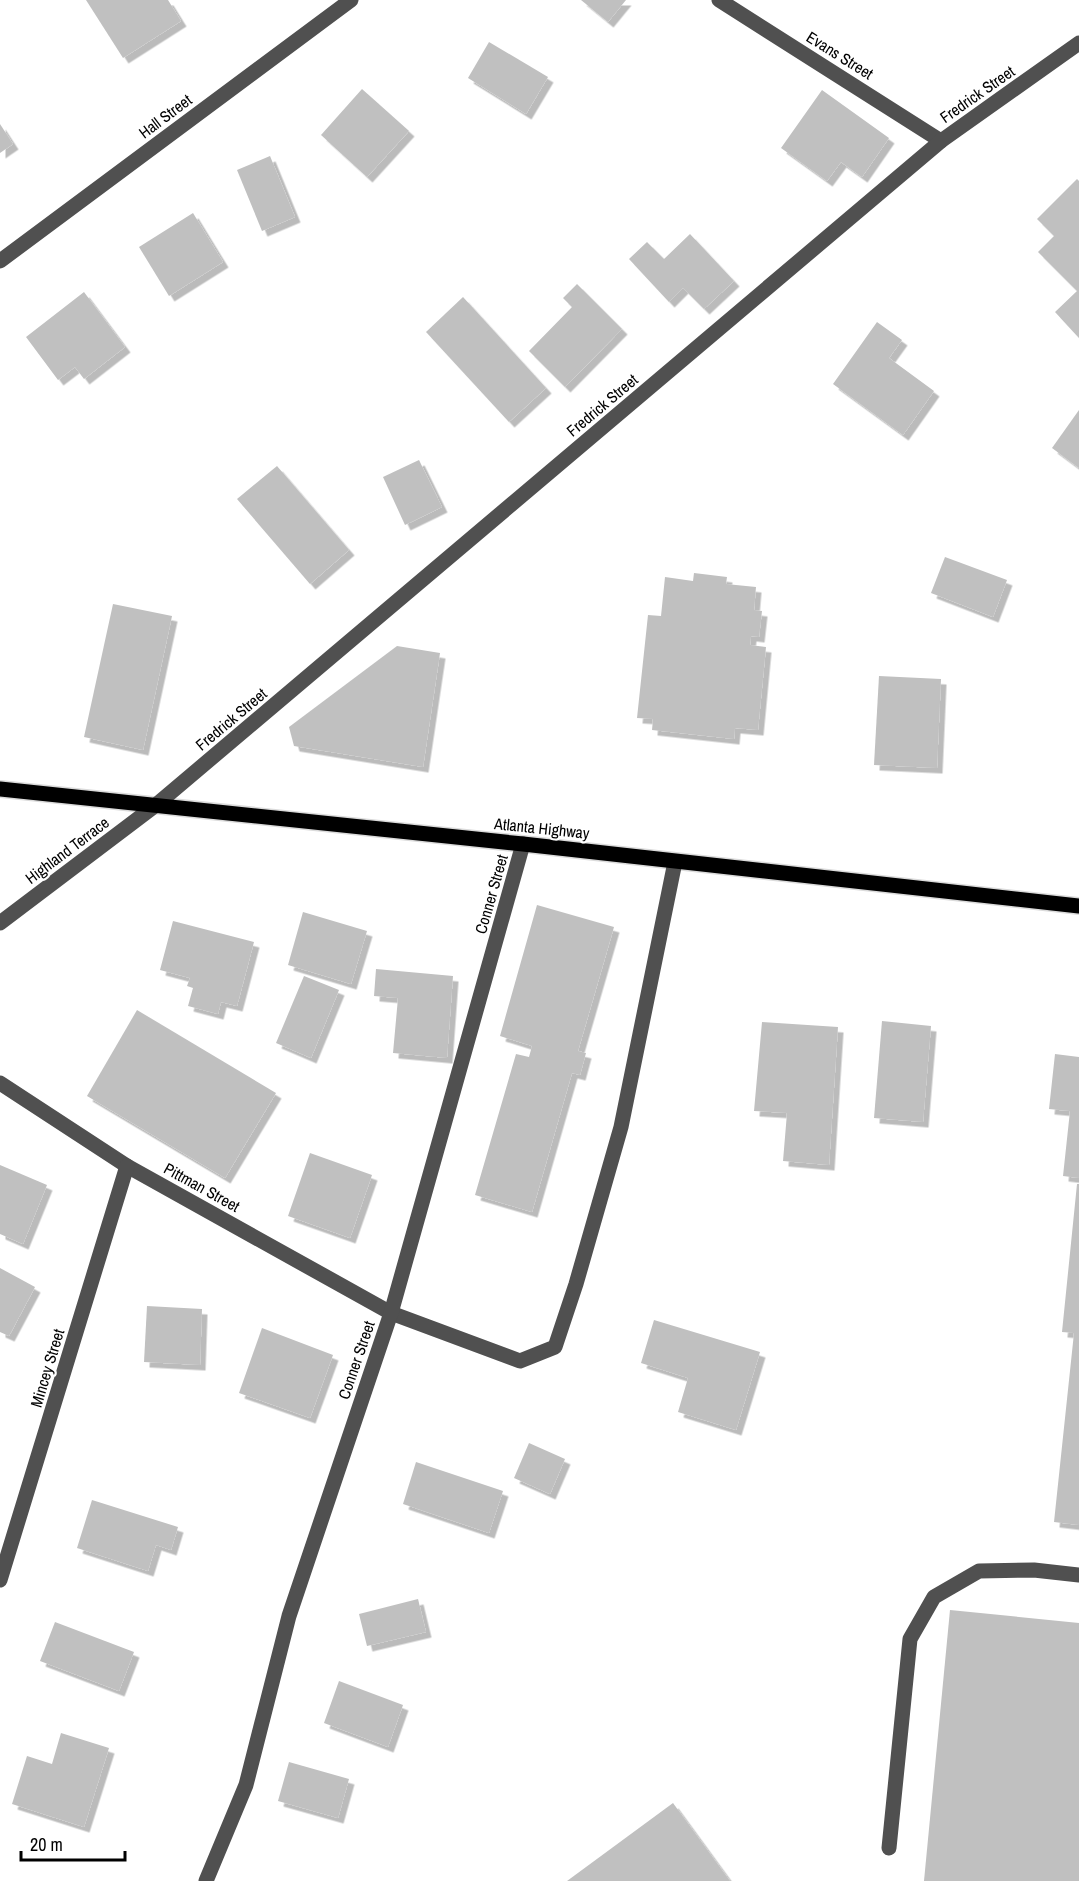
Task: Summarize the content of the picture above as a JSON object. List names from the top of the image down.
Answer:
{
  "streets": {
    "main road": ["Atlanta Highway"],
    "street": [
      "Evans Street",
      "Fredrick Street",
      "Hall Street",
      "Highland Terrace",
      "Conner Street",
      "Pittman Street",
      "Mincey Street"
    ]
  },
  "crossings": [
    ["Evans Street", "Fredrick Street"],
    ["Fredrick Street", "Atlanta Highway"],
    ["Fredrick Street", "Highland Terrace"],
    ["Atlanta Highway", "Highland Terrace"],
    ["Atlanta Highway", "Conner Street"],
    ["Atlanta Highway", "Pittman Street"],
    ["Conner Street", "Pittman Street"],
    ["Pittman Street", "Mincey Street"]
  ],
  "scale_bar": "20 m"
}
